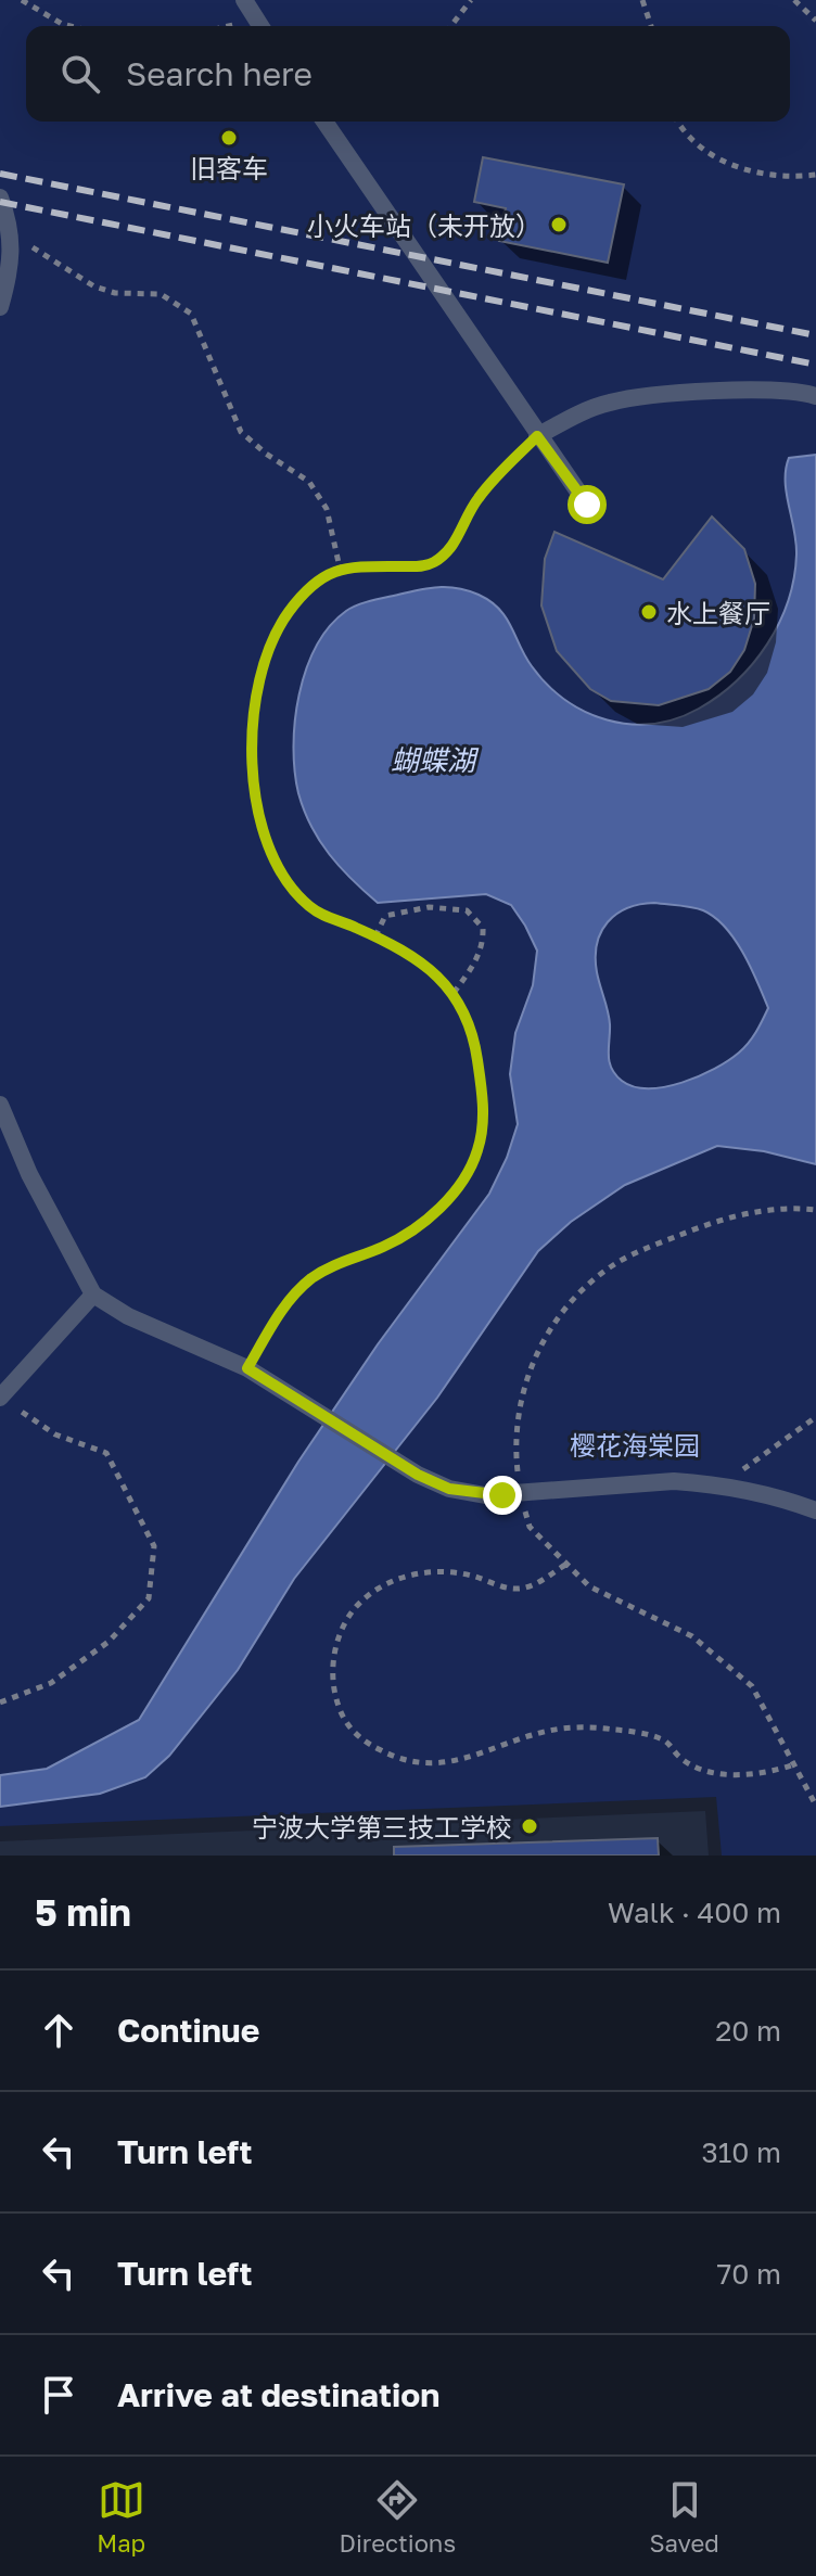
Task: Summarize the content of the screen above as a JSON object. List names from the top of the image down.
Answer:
{
  "water": ["蝴蝶湖"],
  "parks": ["樱花海棠园"],
  "places": [
    "旧客车",
    "小火车站（未开放）",
    "水上餐厅",
    "宁波大学第三技工学校"
  ],
  "page": {
    "search": "Search here",
    "heading": ["5 min", "Walk · 400 m"],
    "list": [
      ["Continue", "20 m"],
      ["Turn left", "310 m"],
      ["Turn left", "70 m"],
      "Arrive at destination"
    ],
    "nav": ["Map", "Directions", "Saved"]
  }
}
